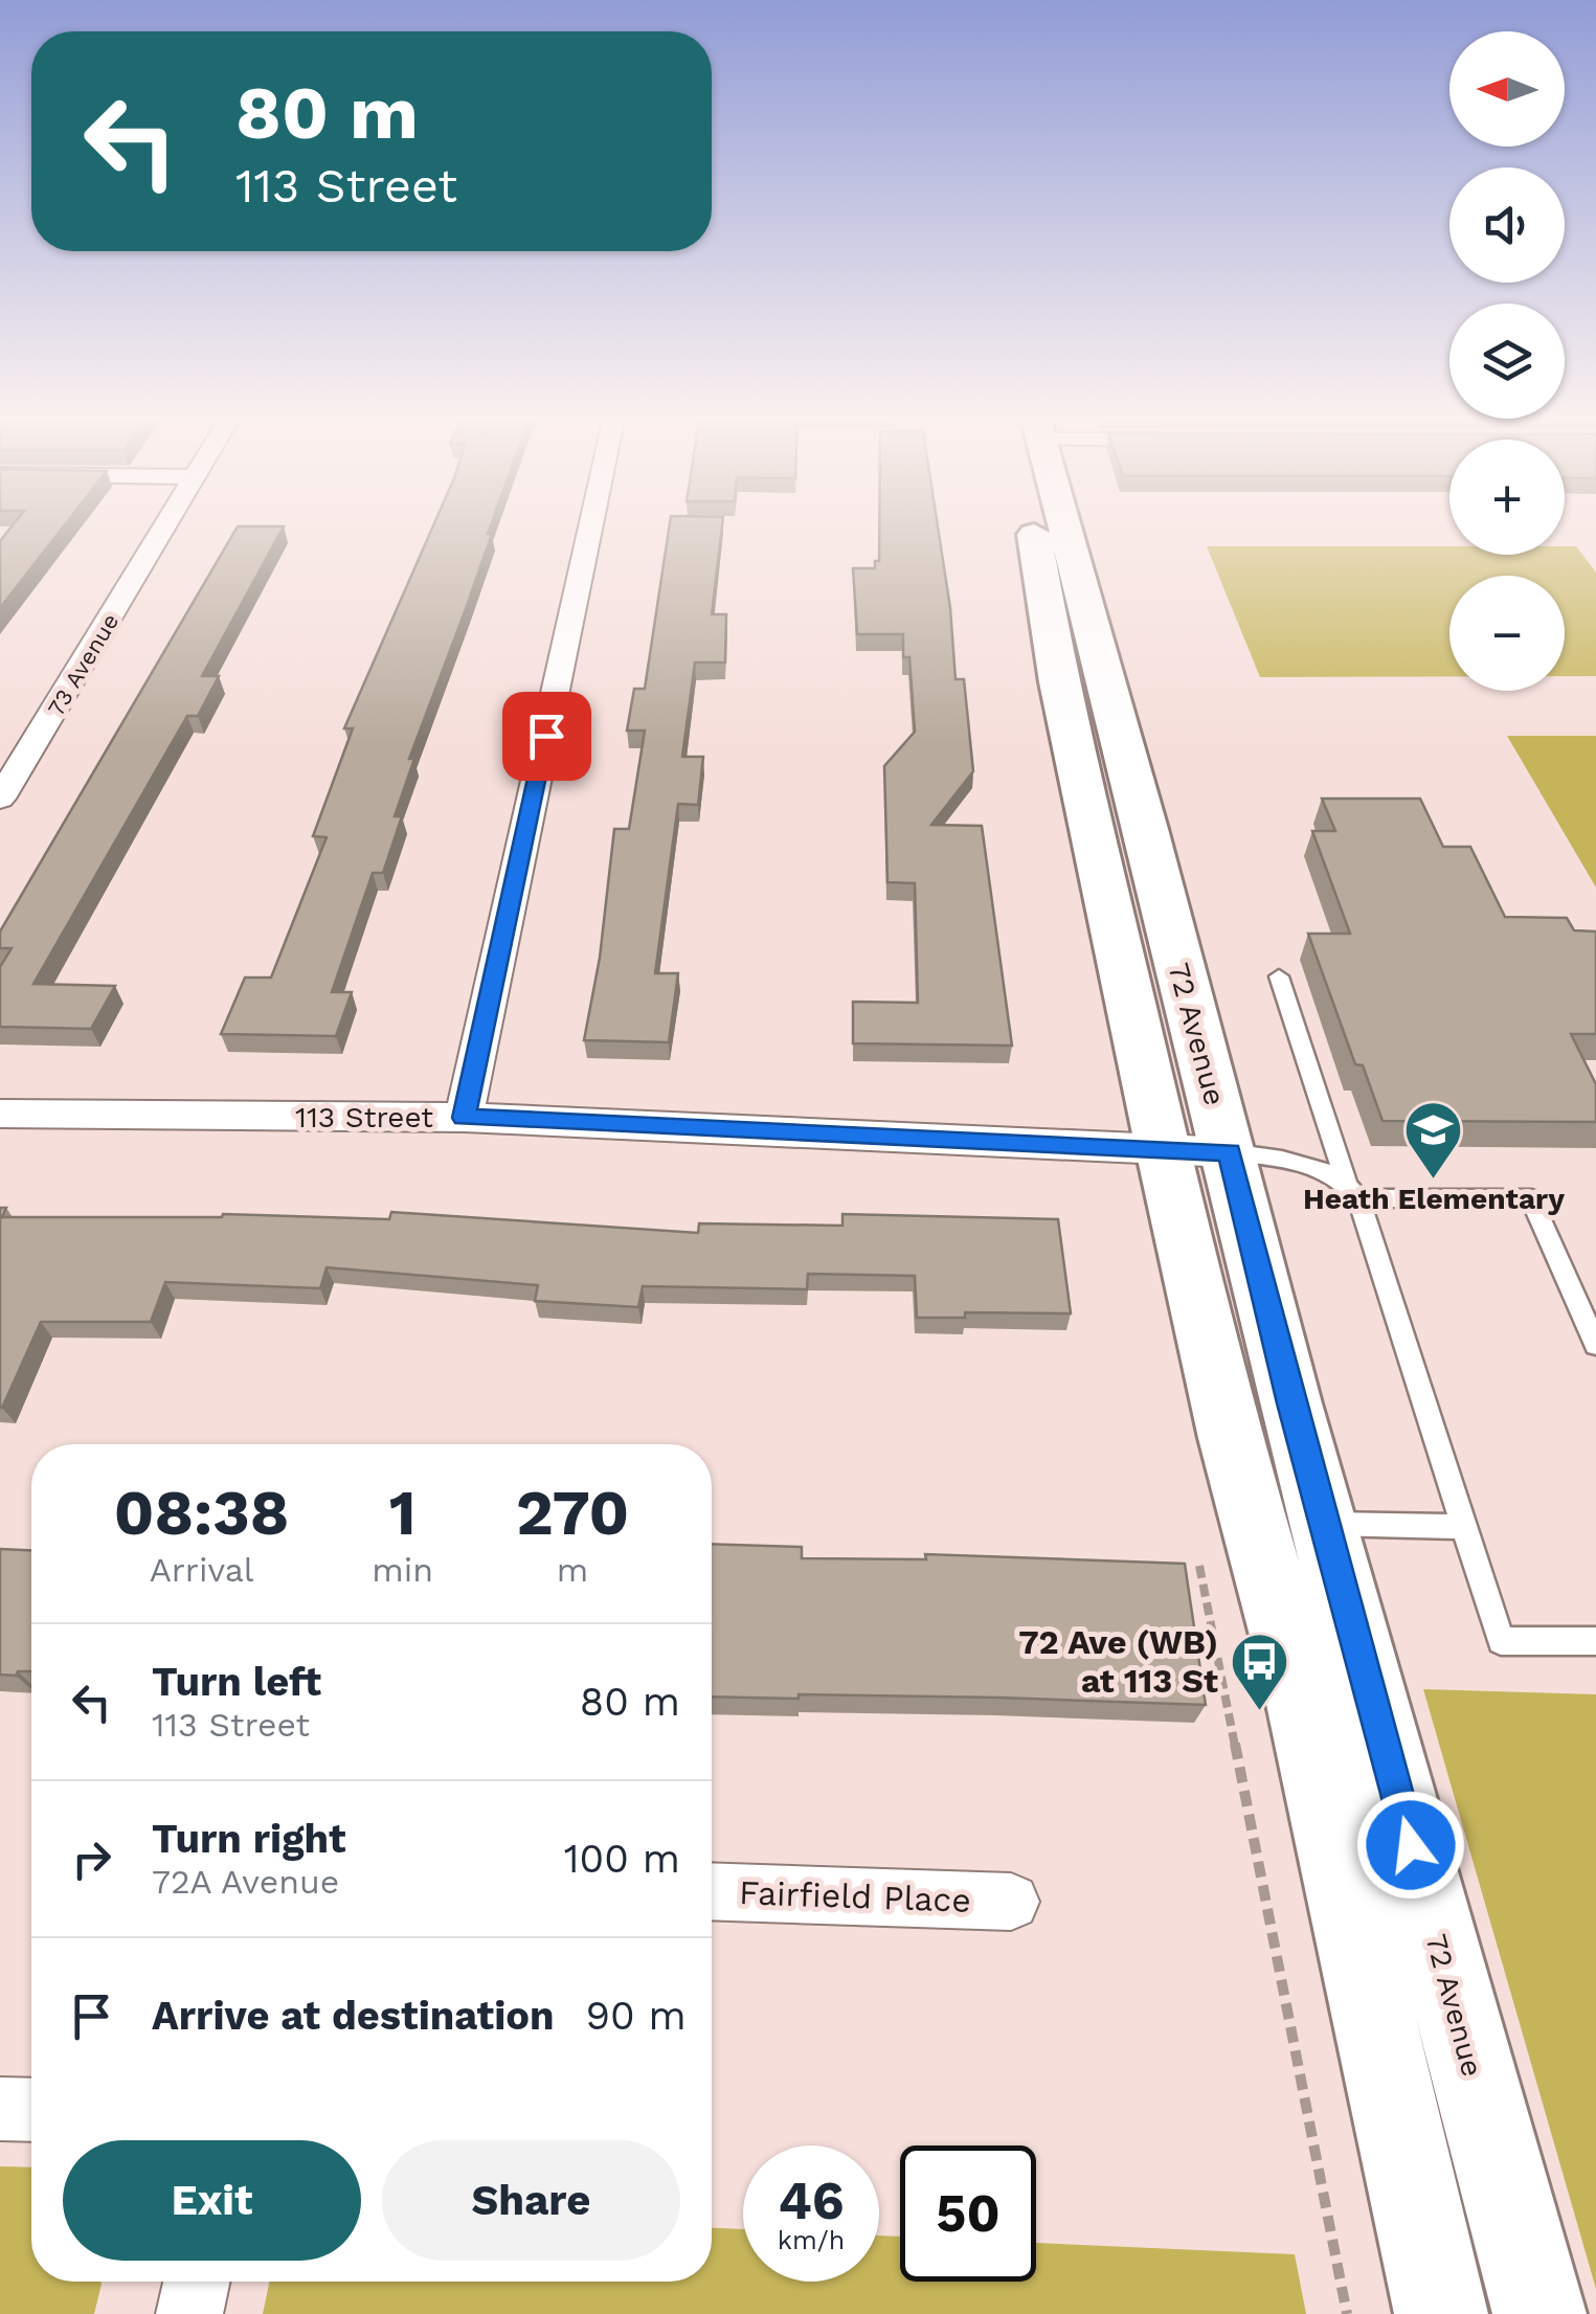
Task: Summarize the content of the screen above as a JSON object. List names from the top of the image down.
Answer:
{
  "streets": {
    "main road": ["72 Avenue"],
    "street": ["73 Avenue", "113 Street", "Fairfield Place"]
  },
  "crossings": [
    ["72 Avenue", "113 Street"]
  ],
  "places": {
    "school or university": ["Heath Elementary"],
    "bus stop": ["72 Ave (WB) at 113 St"]
  },
  "north": "left",
  "page": {
    "map_buttons": ["+", "−"],
    "turn": ["80 m", "113 Street"],
    "eta": [
      "08:38",
      "Arrival",
      "1",
      "min",
      "270",
      "m"
    ],
    "list": [
      {
        "name": "Turn left",
        "note": "113 Street",
        "value": "80 m"
      },
      {
        "name": "Turn right",
        "note": "72A Avenue",
        "value": "100 m"
      },
      {
        "name": "Arrive at destination",
        "value": "90 m"
      }
    ],
    "buttons": ["Exit", "Share"],
    "speed": "46 km/h",
    "limit": "50"
  }
}
